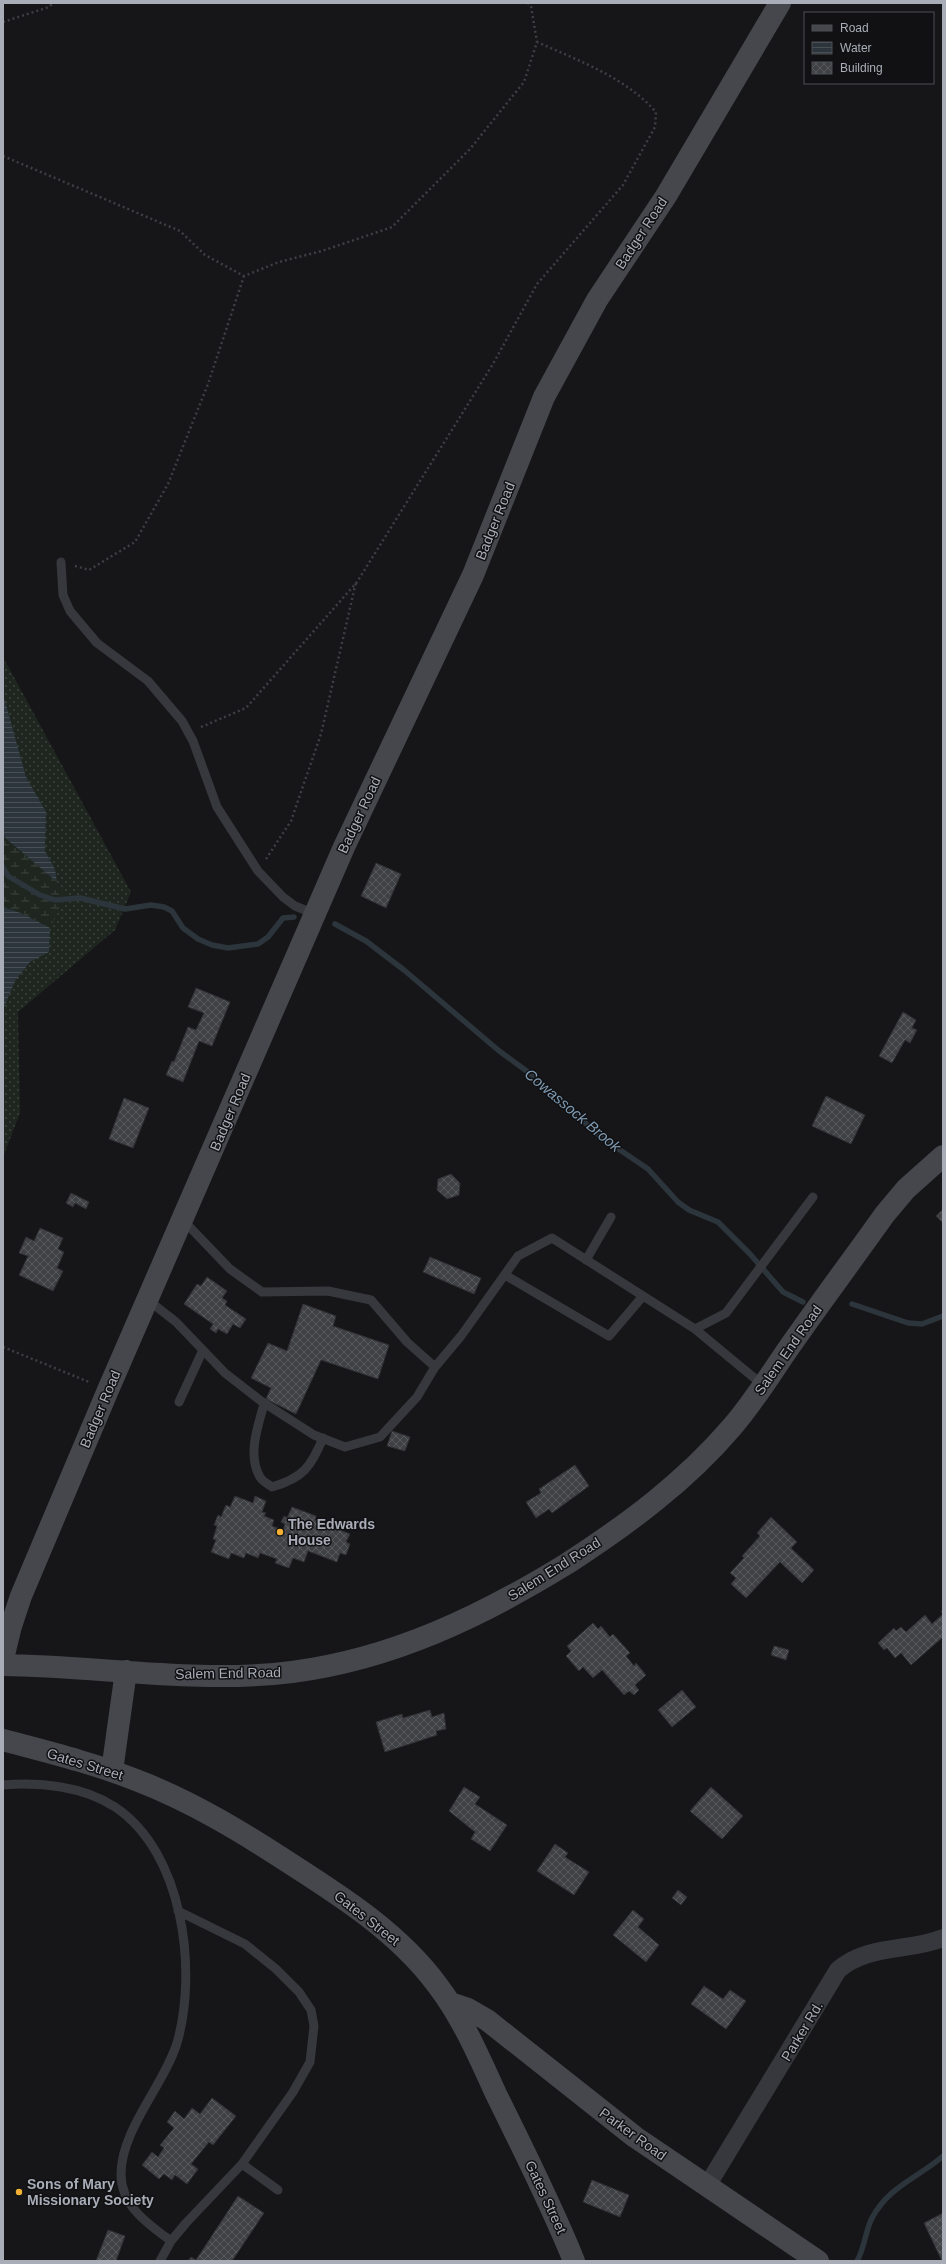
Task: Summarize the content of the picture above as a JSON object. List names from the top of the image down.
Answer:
{
  "streets": {
    "street": [
      "Badger Road",
      "Salem End Road",
      "Gates Street",
      "Parker Rd.",
      "Parker Road"
    ]
  },
  "crossings": [
    ["Gates Street", "Parker Road"],
    ["Parker Rd.", "Parker Road"]
  ],
  "water": ["Cowassock Brook"],
  "places": ["The Edwards House", "Sons of Mary Missionary Society"],
  "legend": ["Road", "Water", "Building"]
}
